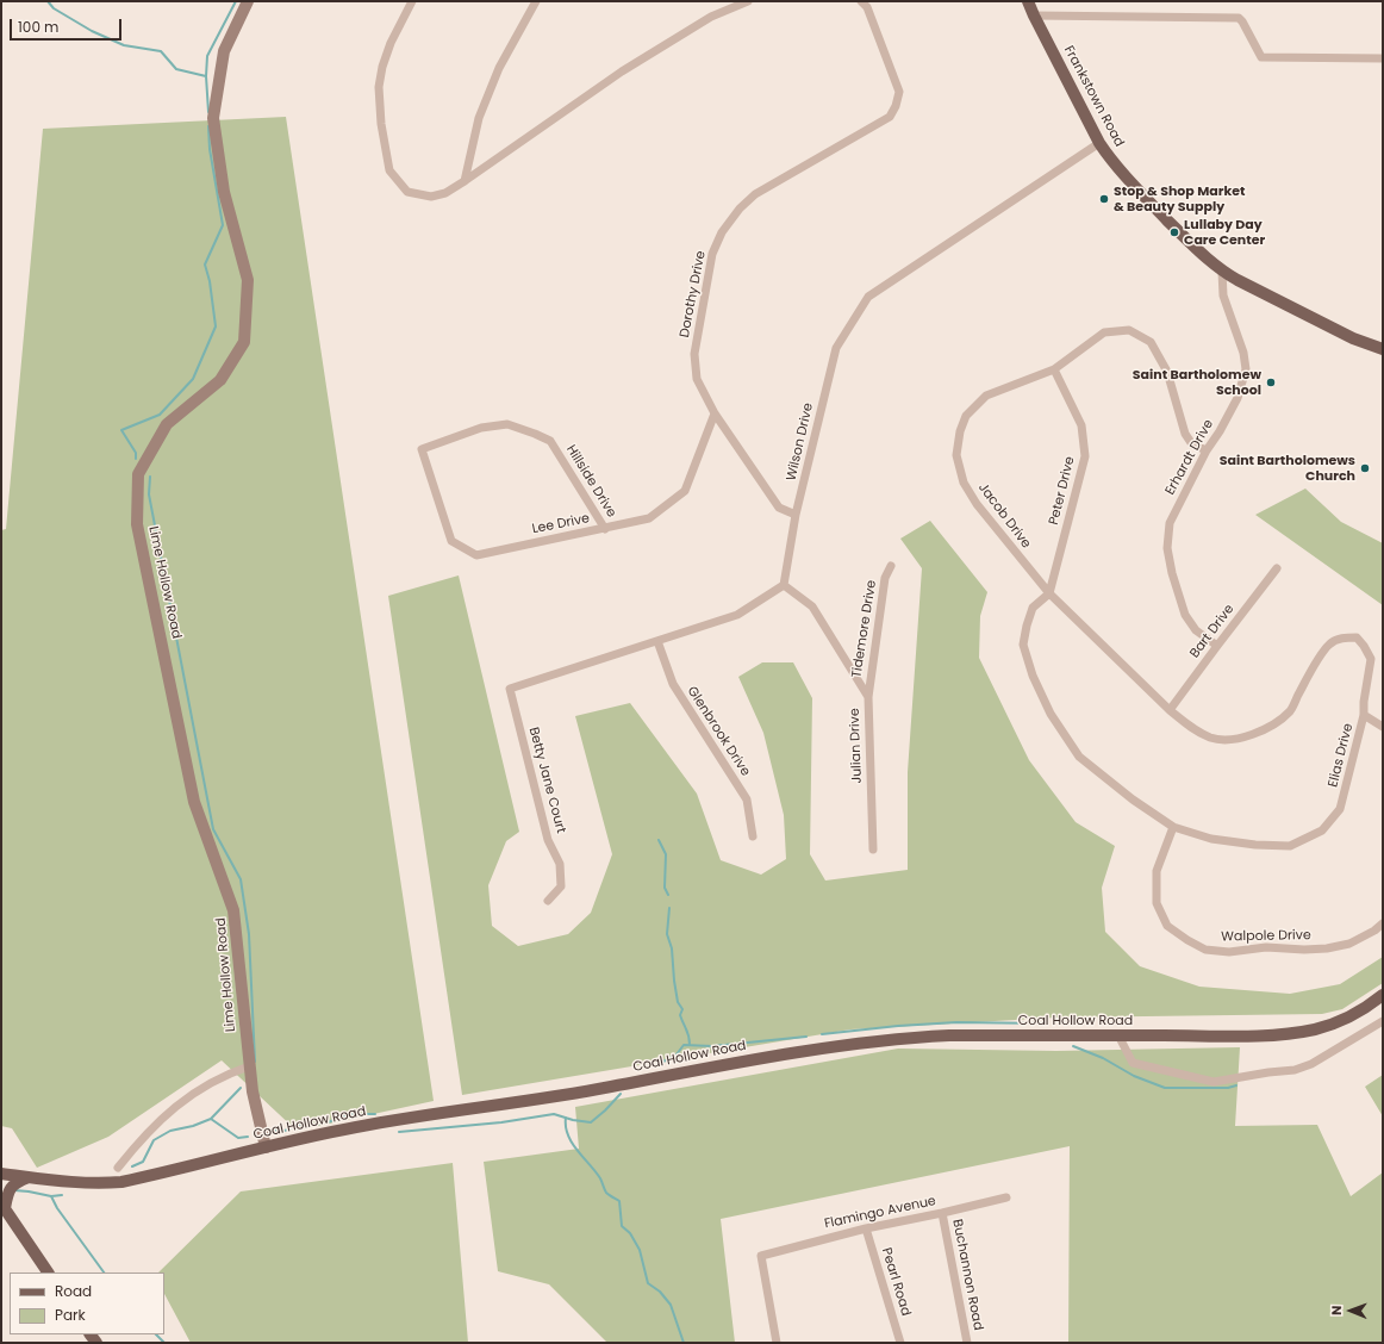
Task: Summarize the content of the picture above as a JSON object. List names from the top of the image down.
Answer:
{
  "streets": {
    "main road": ["Frankstown Road", "Coal Hollow Road"],
    "street": [
      "Dorothy Drive",
      "Wilson Drive",
      "Erhardt Drive",
      "Hillside Drive",
      "Peter Drive",
      "Jacob Drive",
      "Lee Drive",
      "Lime Hollow Road",
      "Tidemore Drive",
      "Bart Drive",
      "Glenbrook Drive",
      "Julian Drive",
      "Elias Drive",
      "Betty Jane Court",
      "Walpole Drive",
      "Flamingo Avenue",
      "Buchannon Road",
      "Pearl Road"
    ]
  },
  "crossings": [
    ["Frankstown Road", "Wilson Drive"],
    ["Frankstown Road", "Erhardt Drive"],
    ["Dorothy Drive", "Wilson Drive"],
    ["Dorothy Drive", "Lee Drive"],
    ["Wilson Drive", "Julian Drive"],
    ["Erhardt Drive", "Jacob Drive"],
    ["Erhardt Drive", "Bart Drive"],
    ["Hillside Drive", "Lee Drive"],
    ["Peter Drive", "Jacob Drive"],
    ["Peter Drive", "Elias Drive"],
    ["Jacob Drive", "Elias Drive"],
    ["Lime Hollow Road", "Coal Hollow Road"],
    ["Tidemore Drive", "Julian Drive"],
    ["Bart Drive", "Elias Drive"],
    ["Glenbrook Drive", "Betty Jane Court"],
    ["Elias Drive", "Walpole Drive"],
    ["Flamingo Avenue", "Buchannon Road"],
    ["Flamingo Avenue", "Pearl Road"]
  ],
  "places": [
    "Stop & Shop Market & Beauty Supply",
    "Lullaby Day Care Center",
    "Saint Bartholomew School",
    "Saint Bartholomews Church"
  ],
  "legend": ["Road", "Park"],
  "scale_bar": "100 m",
  "north": "left"
}
